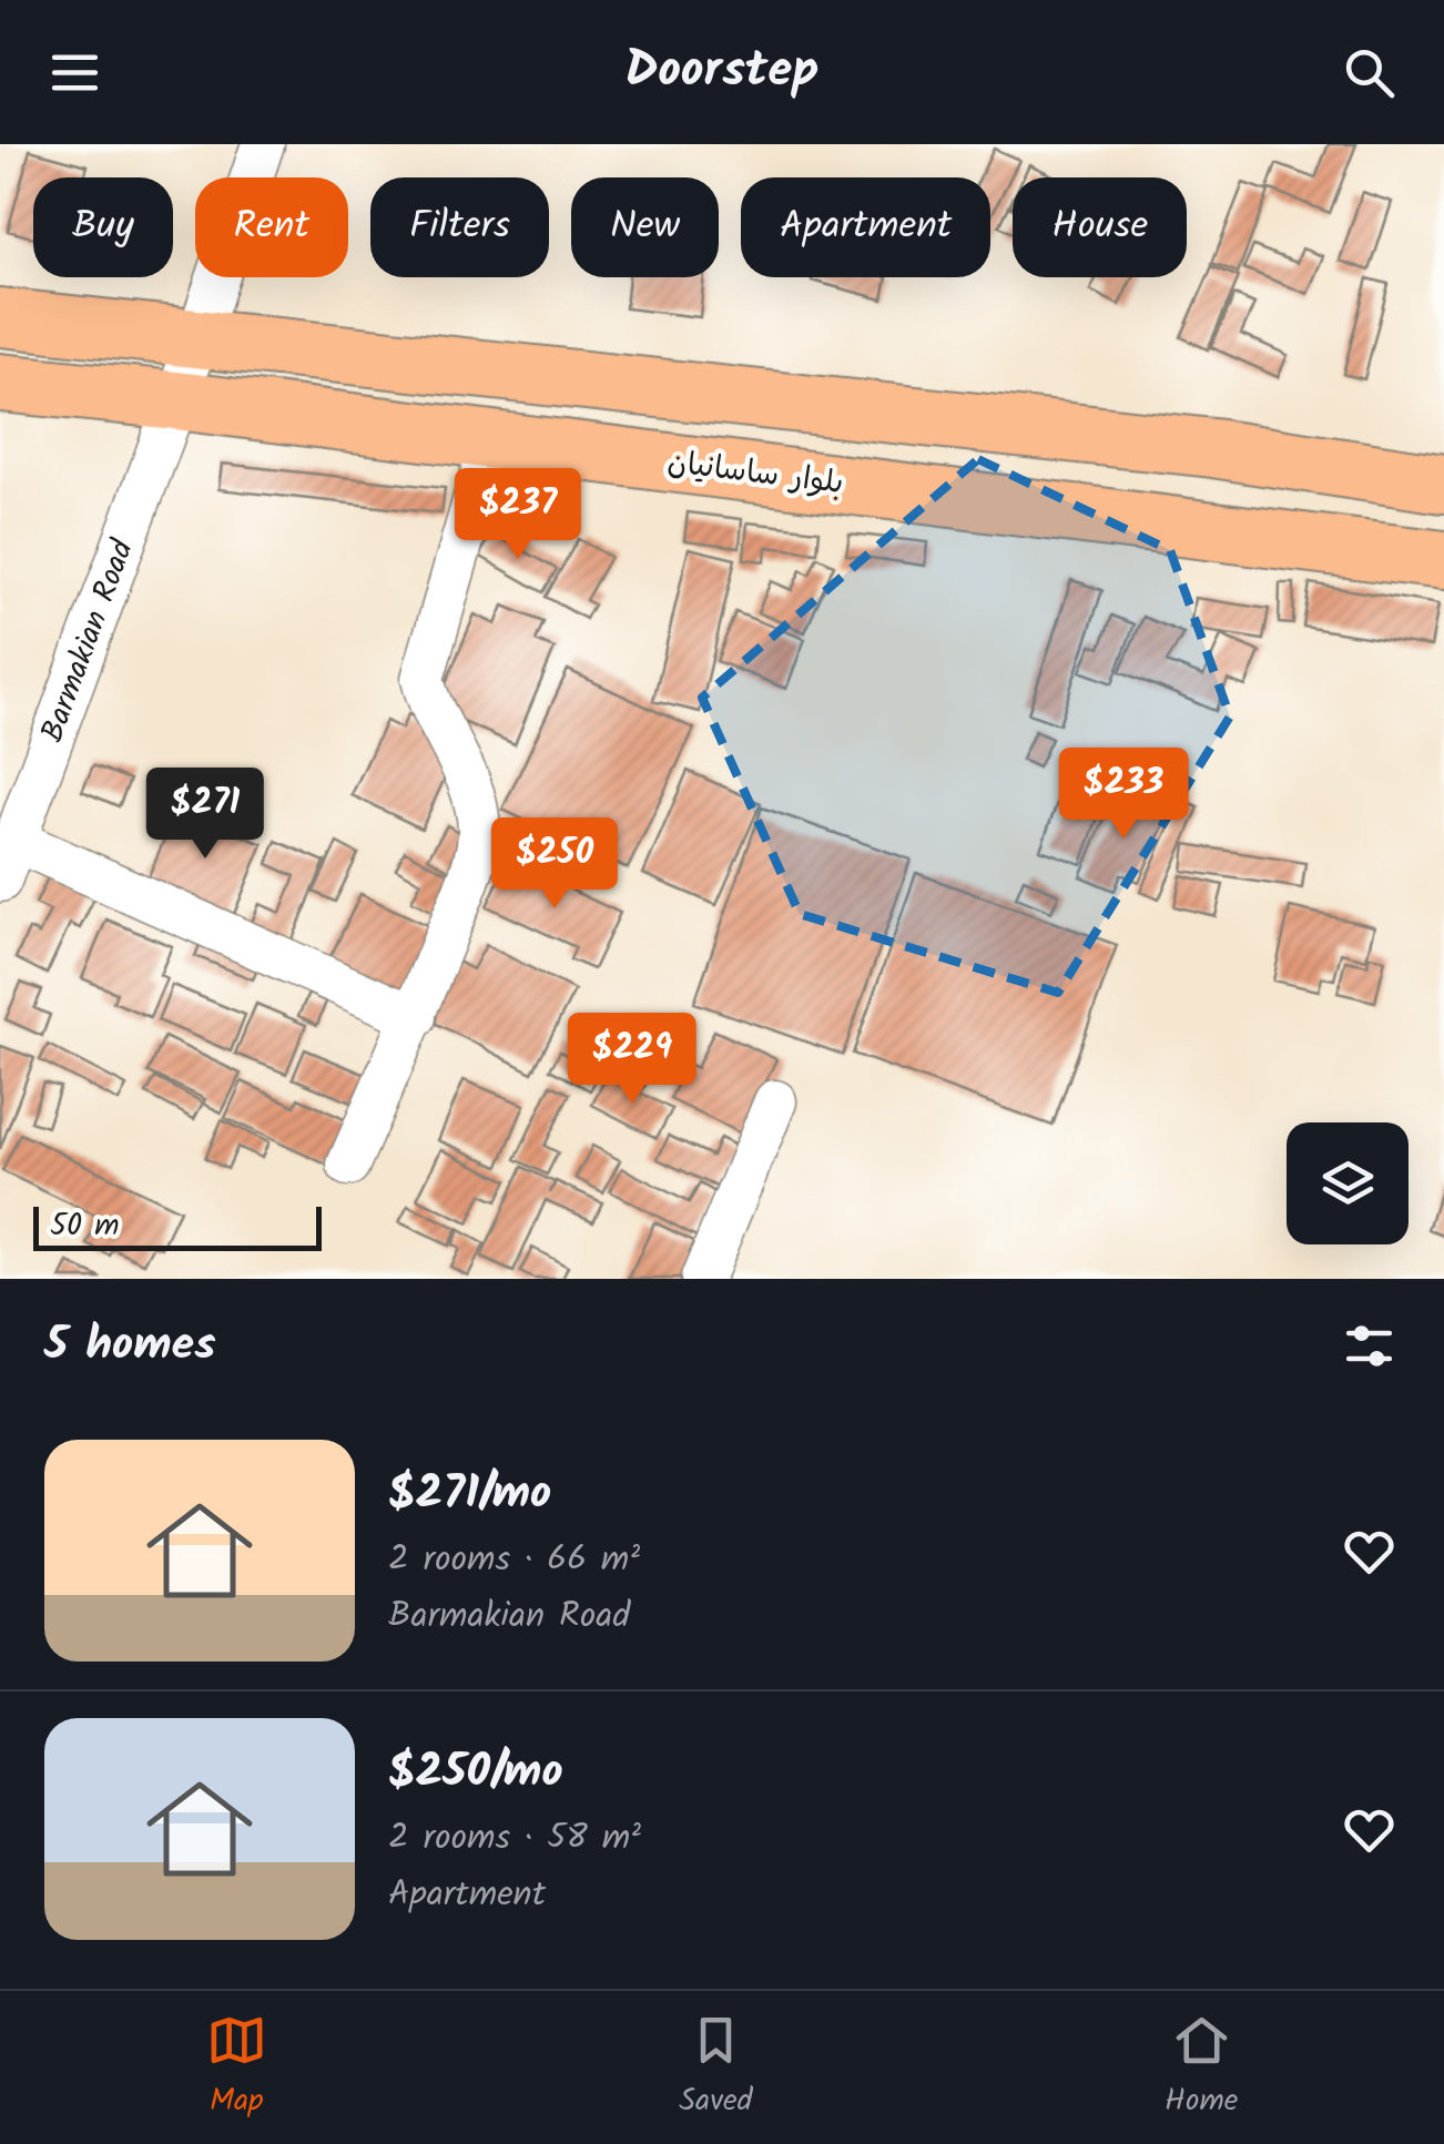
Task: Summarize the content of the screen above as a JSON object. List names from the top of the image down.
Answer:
{
  "streets": {
    "highway": ["بلوار ساسانیان"],
    "street": ["Barmakian Road"]
  },
  "crossings": [
    ["بلوار ساسانیان", "Barmakian Road"]
  ],
  "scale_bar": "50 m",
  "page": {
    "header": "Doorstep",
    "chip": [
      "Buy",
      "Rent",
      "Filters",
      "New",
      "Apartment",
      "House"
    ],
    "price": [
      "$237",
      "$233",
      "$271",
      "$250",
      "$229"
    ],
    "scale": "50 m",
    "heading": "5 homes",
    "list": [
      {
        "name": "$271/mo",
        "note": "2 rooms · 66 m² · Barmakian Road"
      },
      {
        "name": "$250/mo",
        "note": "2 rooms · 58 m² · Apartment"
      }
    ],
    "tabs": ["Map", "Saved", "Home"]
  }
}
